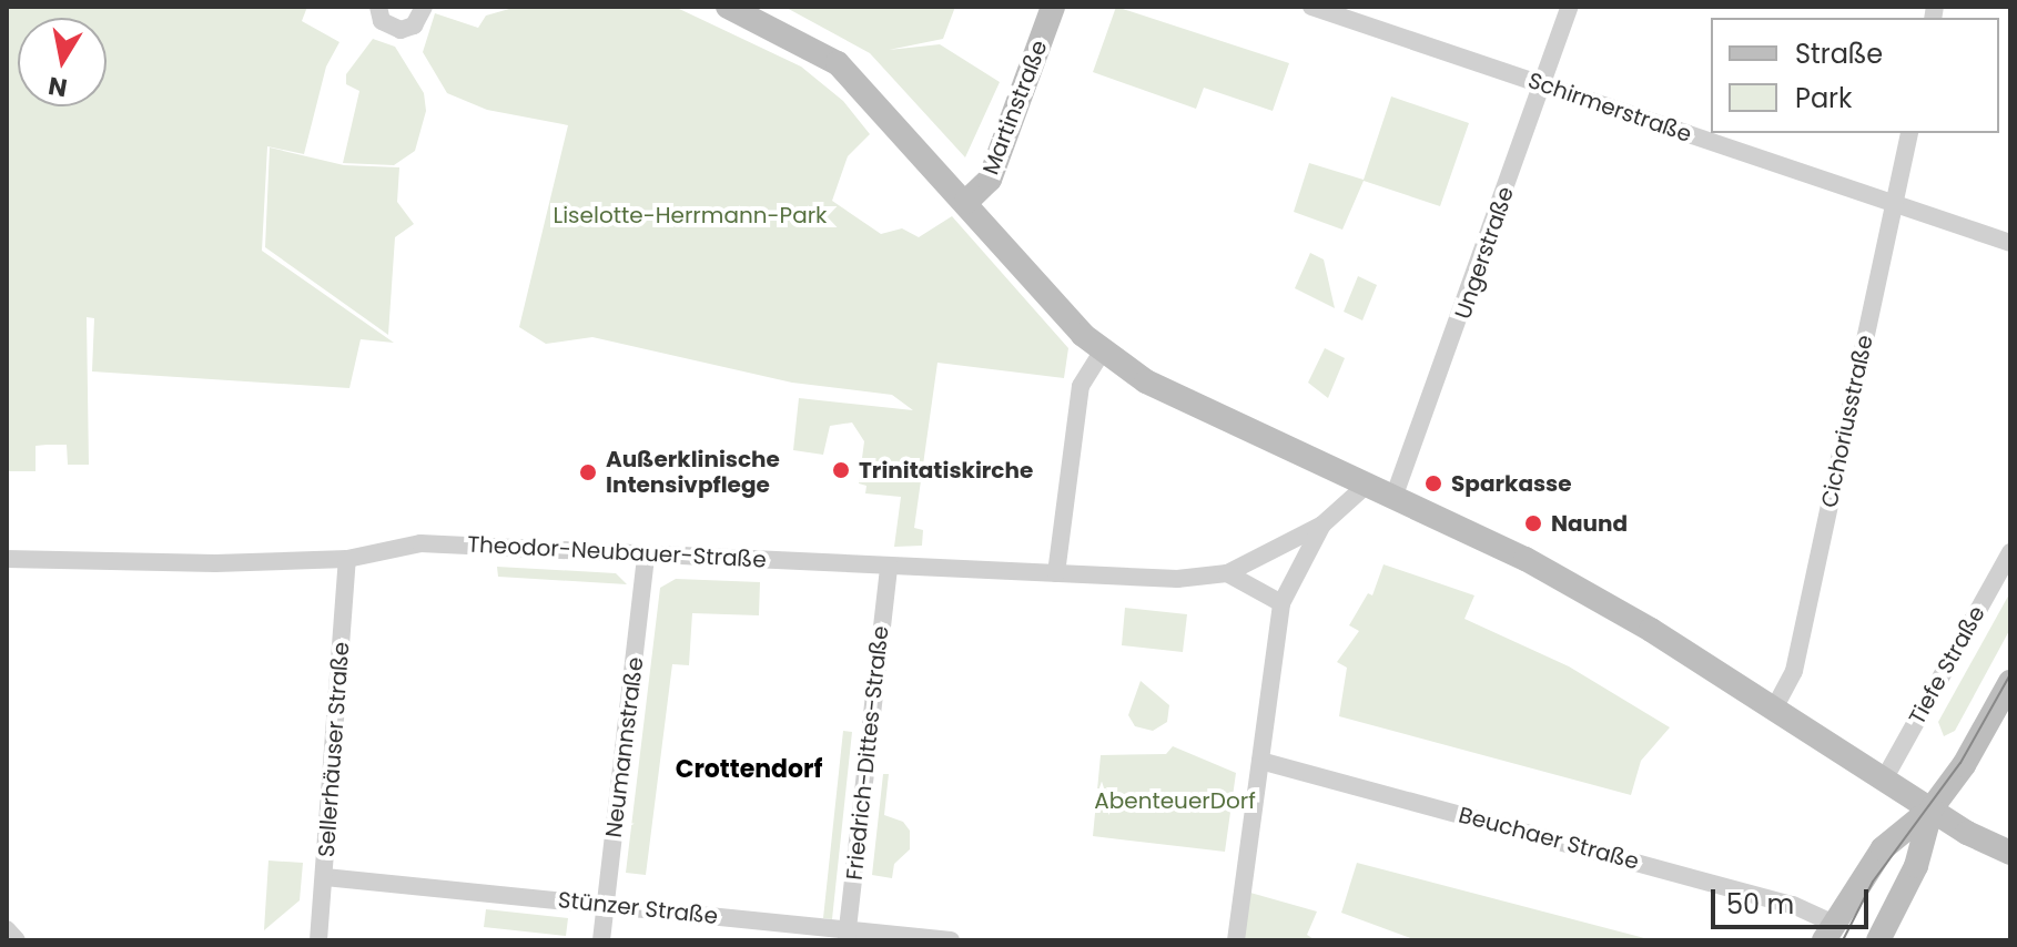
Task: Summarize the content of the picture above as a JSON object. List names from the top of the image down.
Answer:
{
  "streets": {
    "street": [
      "Martinstraße",
      "Schirmerstraße",
      "Ungerstraße",
      "Cichoriusstraße",
      "Theodor-Neubauer-Straße",
      "Tiefe Straße",
      "Neumannstraße",
      "Sellerhäuser Straße",
      "Friedrich-Dittes-Straße",
      "Beuchaer Straße",
      "Stünzer Straße"
    ]
  },
  "crossings": [
    ["Schirmerstraße", "Ungerstraße"],
    ["Schirmerstraße", "Cichoriusstraße"],
    ["Theodor-Neubauer-Straße", "Neumannstraße"],
    ["Theodor-Neubauer-Straße", "Sellerhäuser Straße"],
    ["Theodor-Neubauer-Straße", "Friedrich-Dittes-Straße"],
    ["Theodor-Neubauer-Straße", "Beuchaer Straße"],
    ["Neumannstraße", "Stünzer Straße"],
    ["Sellerhäuser Straße", "Stünzer Straße"],
    ["Friedrich-Dittes-Straße", "Stünzer Straße"]
  ],
  "districts": ["Crottendorf"],
  "parks": ["Liselotte-Herrmann-Park", "AbenteuerDorf"],
  "places": [
    "Trinitatiskirche",
    "Außerklinische Intensivpflege",
    "Sparkasse",
    "Naund"
  ],
  "legend": ["Straße", "Park"],
  "scale_bar": "50 m",
  "north": "bottom"
}
